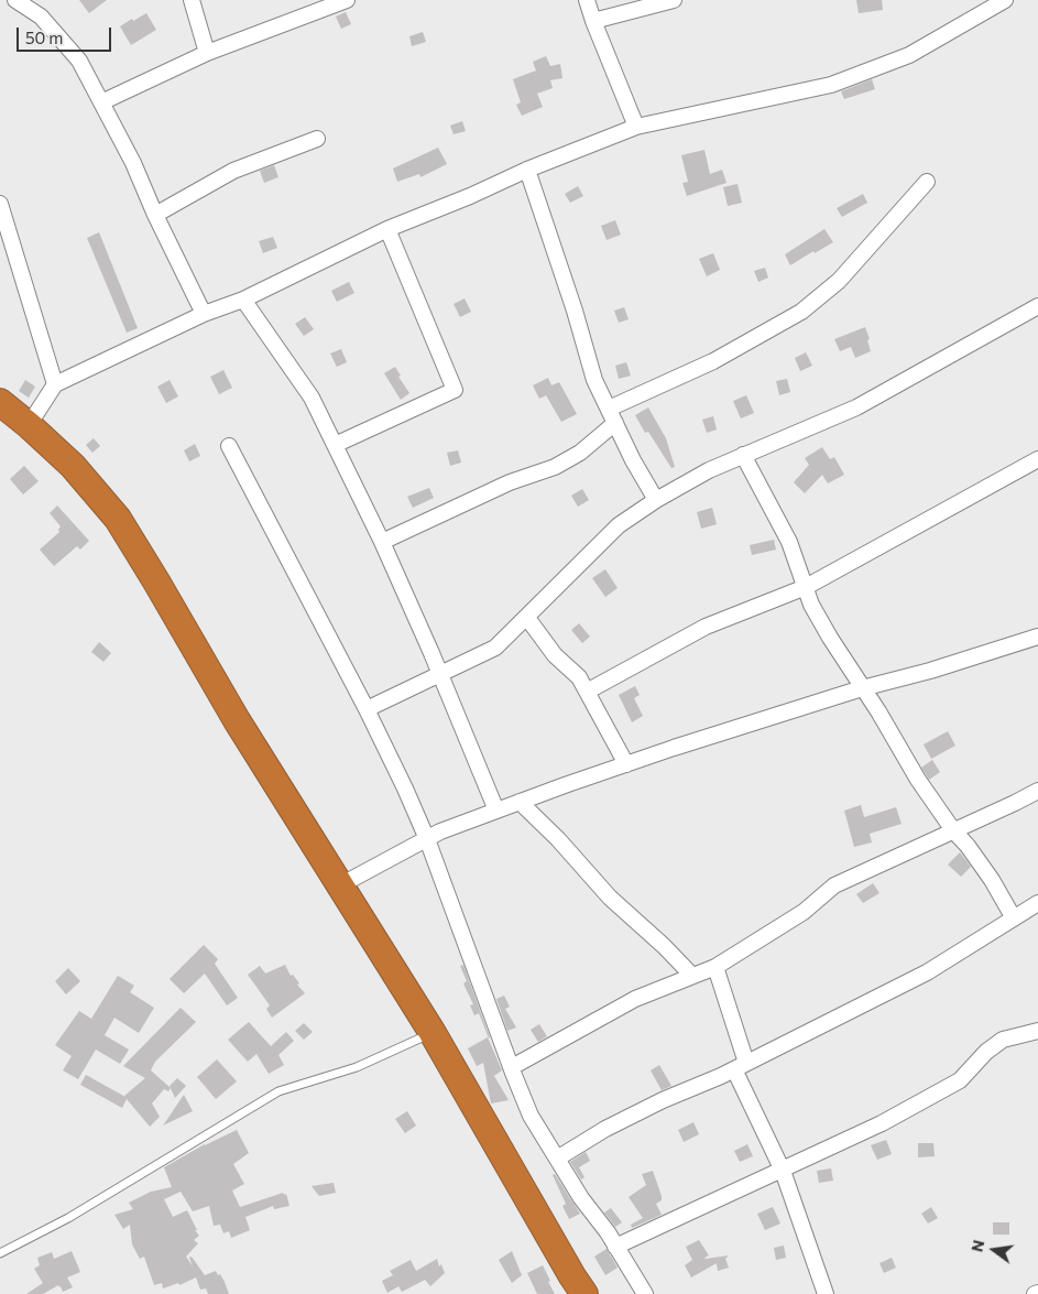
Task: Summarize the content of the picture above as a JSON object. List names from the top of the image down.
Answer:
{
  "scale_bar": "50 m",
  "north": "left"
}
